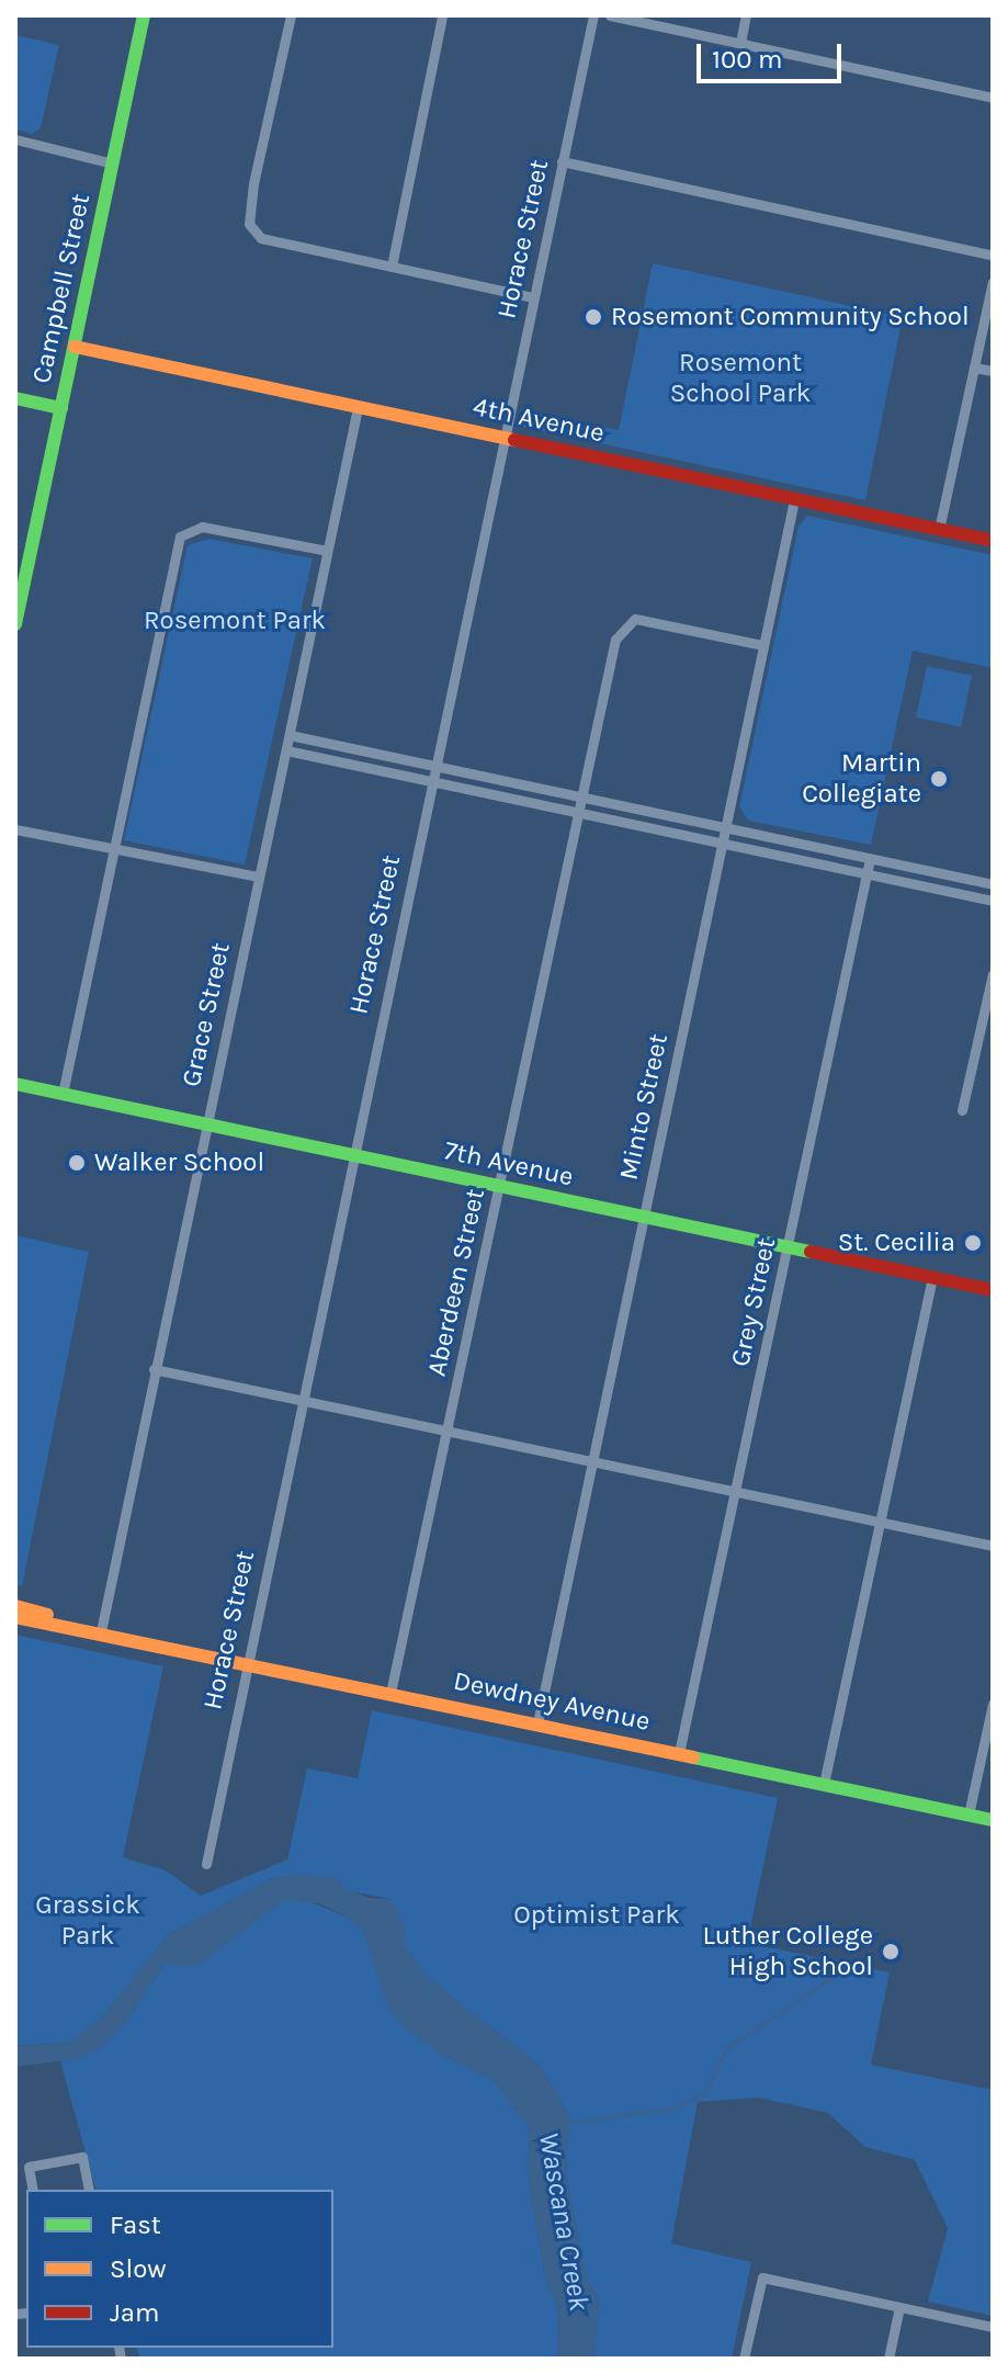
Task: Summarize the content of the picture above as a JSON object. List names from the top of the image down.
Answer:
{
  "streets": {
    "street": [
      "Horace Street",
      "Campbell Street",
      "4th Avenue",
      "Grace Street",
      "Minto Street",
      "7th Avenue",
      "Aberdeen Street",
      "Grey Street",
      "Dewdney Avenue"
    ]
  },
  "crossings": [
    ["Horace Street", "4th Avenue"],
    ["Horace Street", "7th Avenue"],
    ["Horace Street", "Dewdney Avenue"],
    ["Campbell Street", "4th Avenue"],
    ["4th Avenue", "Grace Street"],
    ["4th Avenue", "Minto Street"],
    ["Grace Street", "7th Avenue"],
    ["Grace Street", "Dewdney Avenue"],
    ["Minto Street", "7th Avenue"],
    ["Minto Street", "Aberdeen Street"],
    ["Minto Street", "Dewdney Avenue"],
    ["7th Avenue", "Aberdeen Street"],
    ["7th Avenue", "Grey Street"],
    ["Aberdeen Street", "Dewdney Avenue"],
    ["Grey Street", "Dewdney Avenue"]
  ],
  "water": ["Wascana Creek"],
  "parks": [
    "Rosemont School Park",
    "Rosemont Park",
    "Grassick Park",
    "Optimist Park"
  ],
  "places": [
    "Rosemont Community School",
    "Martin Collegiate",
    "Walker School",
    "St. Cecilia",
    "Luther College High School"
  ],
  "legend": ["Fast", "Slow", "Jam"],
  "scale_bar": "100 m"
}
